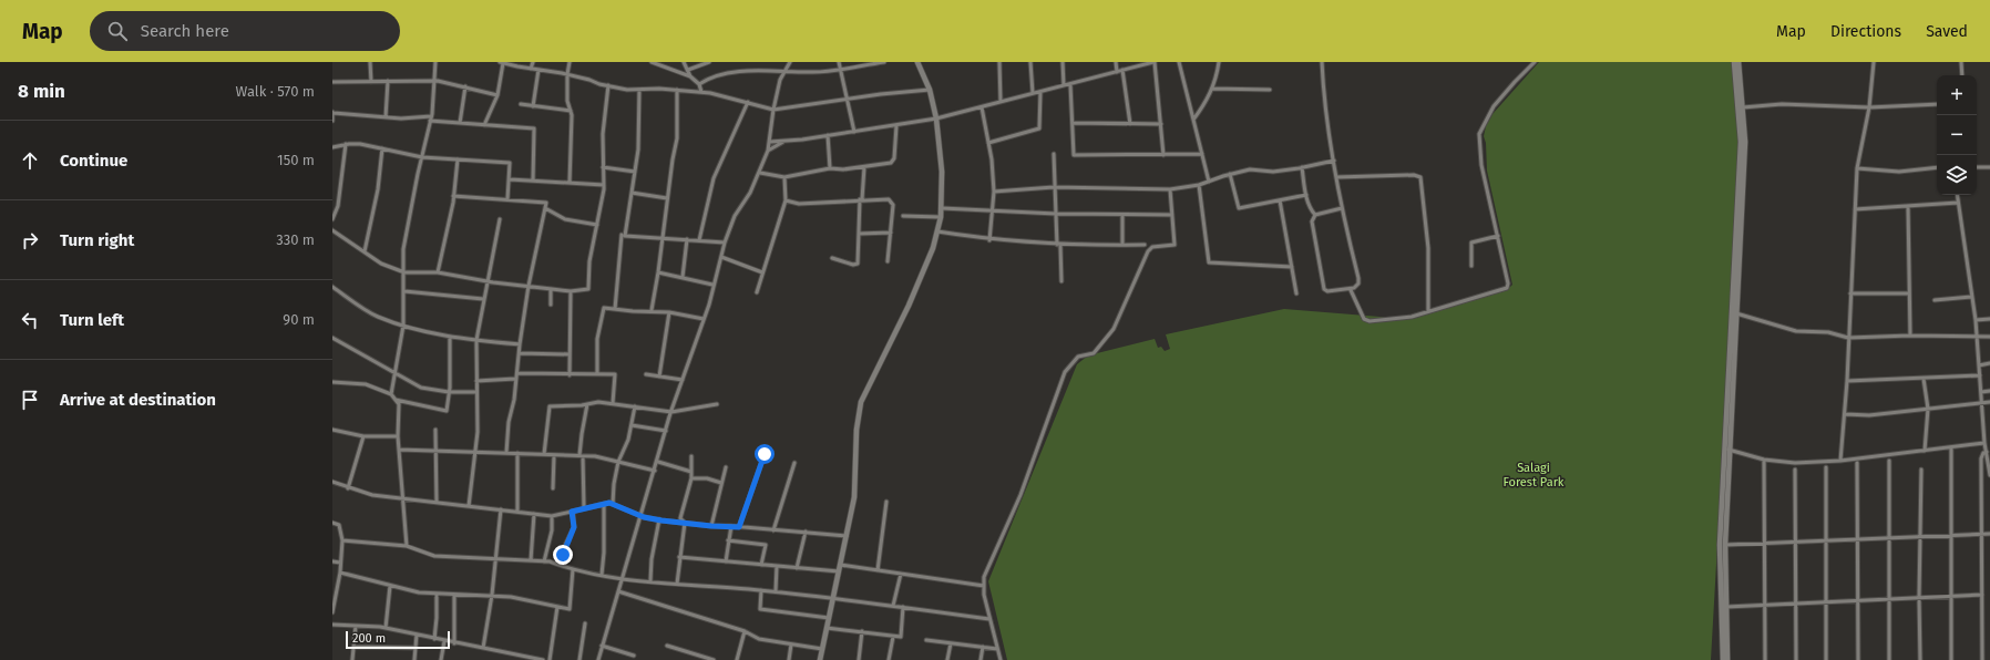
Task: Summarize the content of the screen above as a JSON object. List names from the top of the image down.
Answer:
{
  "parks": ["Salagi Forest Park"],
  "scale_bar": "200 m",
  "page": {
    "header": "Map",
    "search": "Search here",
    "nav": ["Map", "Directions", "Saved"],
    "heading": ["8 min", "Walk · 570 m"],
    "map_buttons": ["+", "−"],
    "list": [
      ["Continue", "150 m"],
      ["Turn right", "330 m"],
      ["Turn left", "90 m"],
      "Arrive at destination"
    ],
    "scale": "200 m"
  }
}
